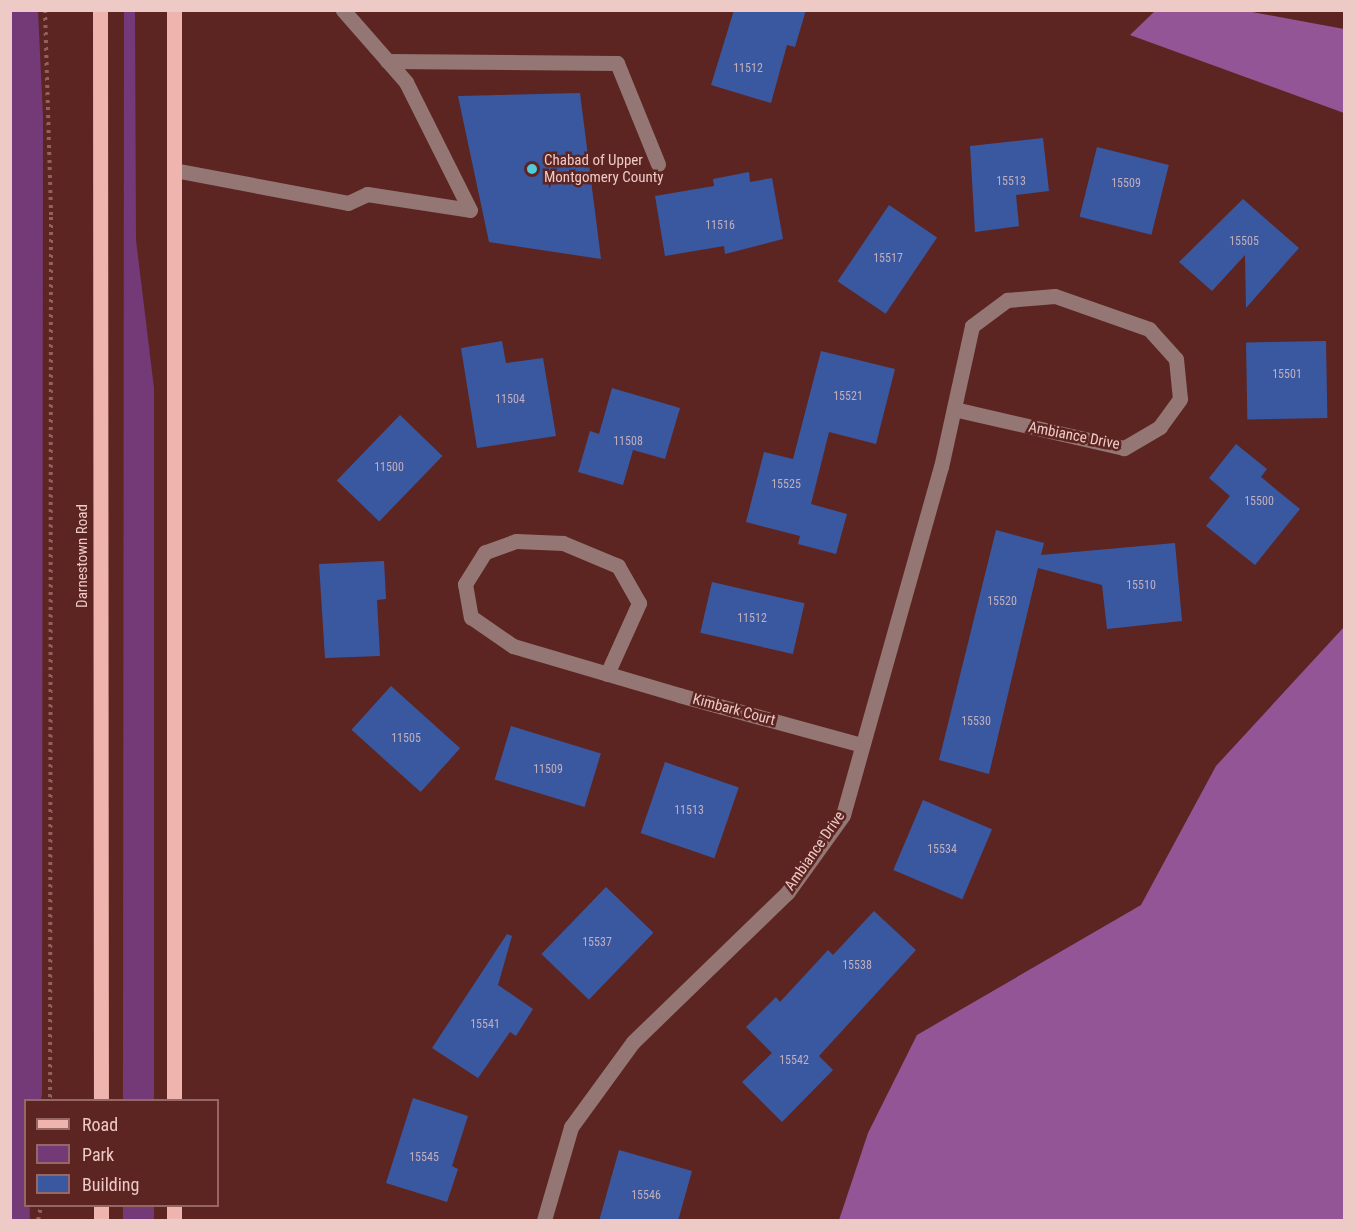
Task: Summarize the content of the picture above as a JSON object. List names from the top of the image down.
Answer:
{
  "streets": {
    "main road": ["Darnestown Road"],
    "street": ["Ambiance Drive", "Kimbark Court"]
  },
  "crossings": [
    ["Ambiance Drive", "Kimbark Court"]
  ],
  "places": ["Chabad of Upper Montgomery County"],
  "house_numbers": [
    "11512",
    "15513",
    "15509",
    "11516",
    "15505",
    "15517",
    "15501",
    "15521",
    "11504",
    "11508",
    "11500",
    "15525",
    "15500",
    "15510",
    "15520",
    "11512",
    "15530",
    "11505",
    "11509",
    "11513",
    "15534",
    "15537",
    "15538",
    "15541",
    "15542",
    "15545",
    "15546"
  ],
  "legend": ["Road", "Park", "Building"]
}
